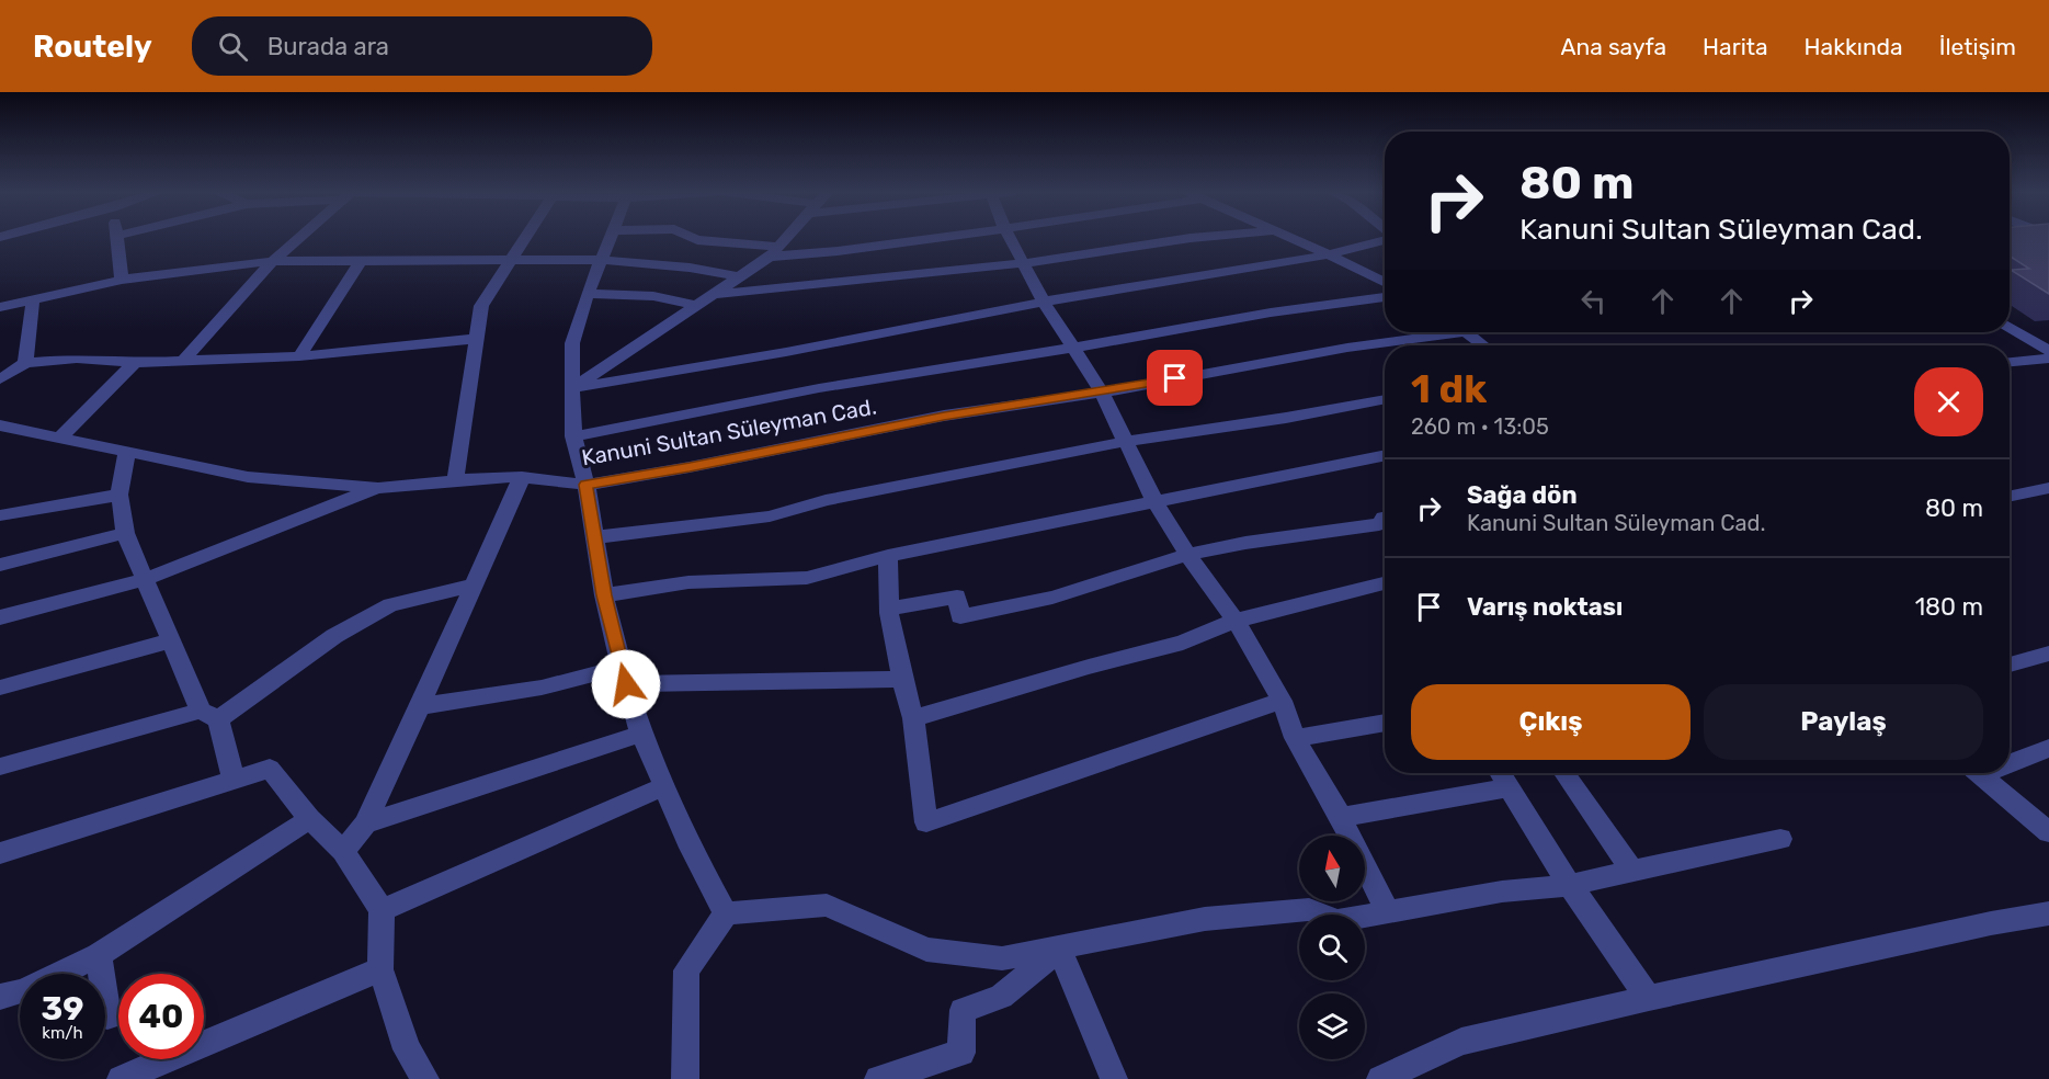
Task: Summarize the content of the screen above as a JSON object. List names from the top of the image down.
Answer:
{
  "streets": {
    "street": ["Kanuni Sultan Süleyman Cad."]
  },
  "north": "top",
  "page": {
    "header": "Routely",
    "search": "Burada ara",
    "nav": [
      "Ana sayfa",
      "Harita",
      "Hakkında",
      "İletişim"
    ],
    "turn": ["80 m", "Kanuni Sultan Süleyman Cad."],
    "heading": ["1 dk", "260 m · 13:05"],
    "list": [
      {
        "name": "Sağa dön",
        "note": "Kanuni Sultan Süleyman Cad.",
        "value": "80 m"
      },
      {
        "name": "Varış noktası",
        "value": "180 m"
      }
    ],
    "buttons": ["Çıkış", "Paylaş"],
    "speed": "39 km/h",
    "limit": "40"
  }
}
